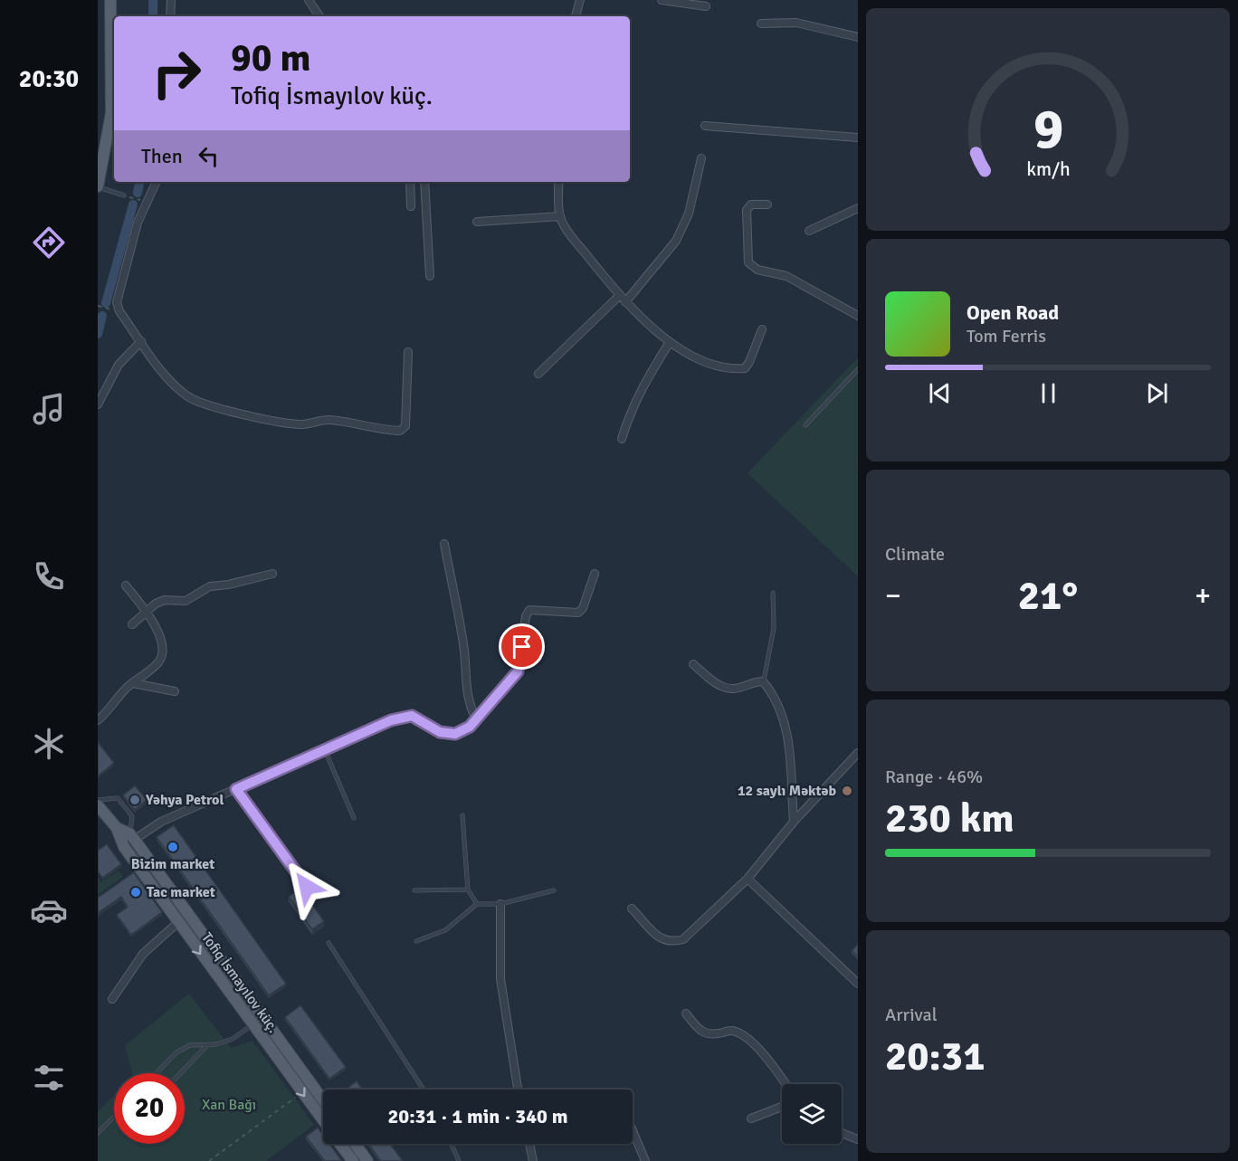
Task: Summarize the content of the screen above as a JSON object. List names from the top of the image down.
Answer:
{
  "streets": {
    "main road": ["Tofiq İsmayılov küç."]
  },
  "parks": ["Xan Bağı"],
  "places": [
    "12 saylı Məktəb",
    "Yəhya Petrol",
    "Bizim market",
    "Tac market"
  ],
  "page": {
    "tabs": "20:30",
    "turn": ["90 m", "Tofiq İsmayılov küç."],
    "then": "Then",
    "song": ["Open Road", "Tom Ferris"],
    "tile": [
      "Climate",
      ["Range · 46%", "230 km"],
      ["Arrival", "20:31"]
    ],
    "heat": ["−", "21°", "+"],
    "limit": "20",
    "trip": "20:31 · 1 min · 340 m",
    "gauge": ["9", "km/h"]
  }
}
